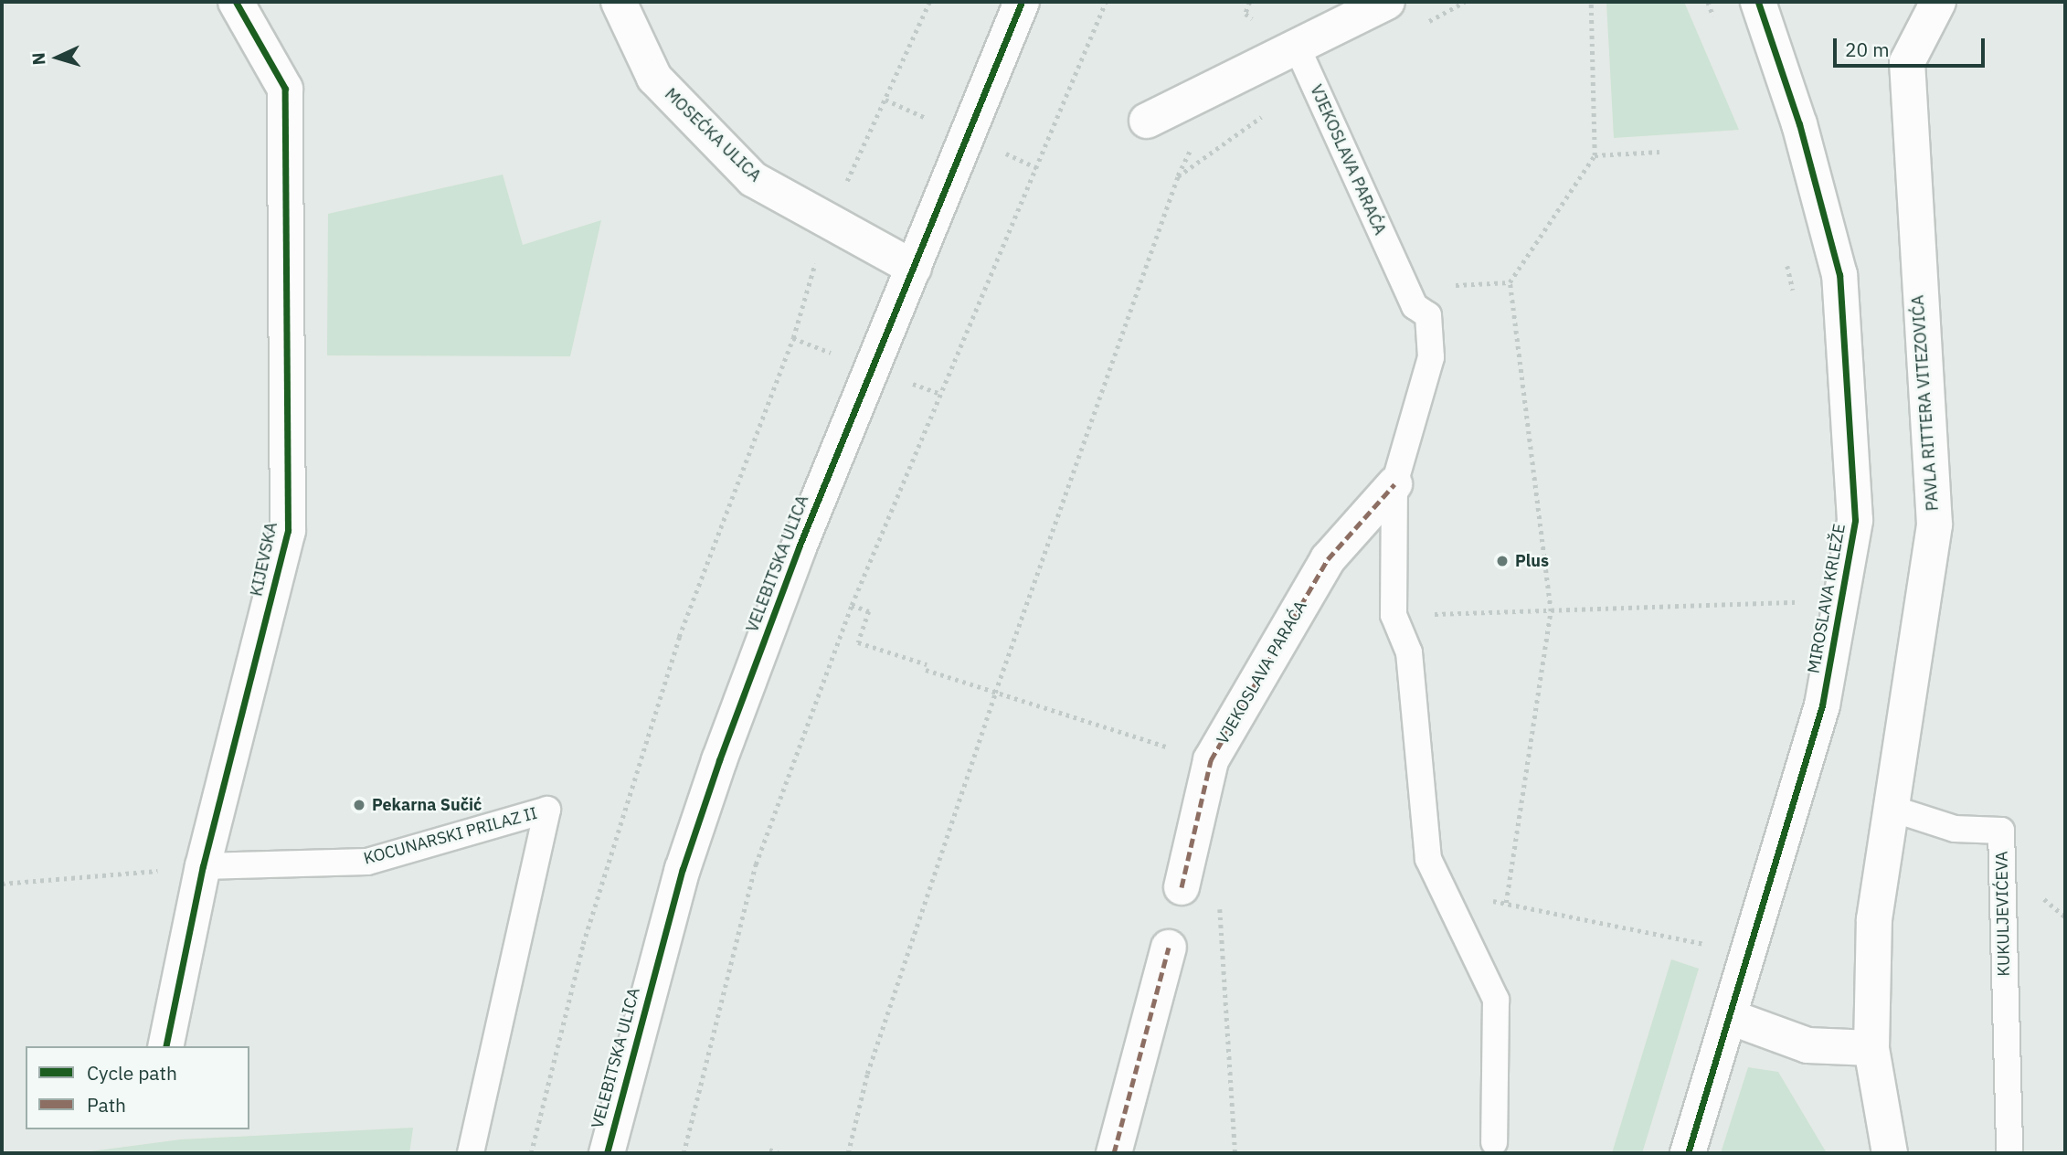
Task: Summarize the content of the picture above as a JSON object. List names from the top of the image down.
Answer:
{
  "streets": {
    "street": [
      "MOSEĆKA ULICA",
      "VJEKOSLAVA PARAĆA",
      "PAVLA RITTERA VITEZOVIĆA",
      "KIJEVSKA",
      "VELEBITSKA ULICA",
      "MIROSLAVA KRLEŽE"
    ],
    "lane": ["KOCUNARSKI PRILAZ II", "KUKULJEVIĆEVA"]
  },
  "crossings": [
    ["MOSEĆKA ULICA", "VELEBITSKA ULICA"],
    ["PAVLA RITTERA VITEZOVIĆA", "KUKULJEVIĆEVA"],
    ["KIJEVSKA", "KOCUNARSKI PRILAZ II"]
  ],
  "places": ["Plus", "Pekarna Sučić"],
  "legend": ["Cycle path", "Path"],
  "scale_bar": "20 m",
  "north": "left"
}
